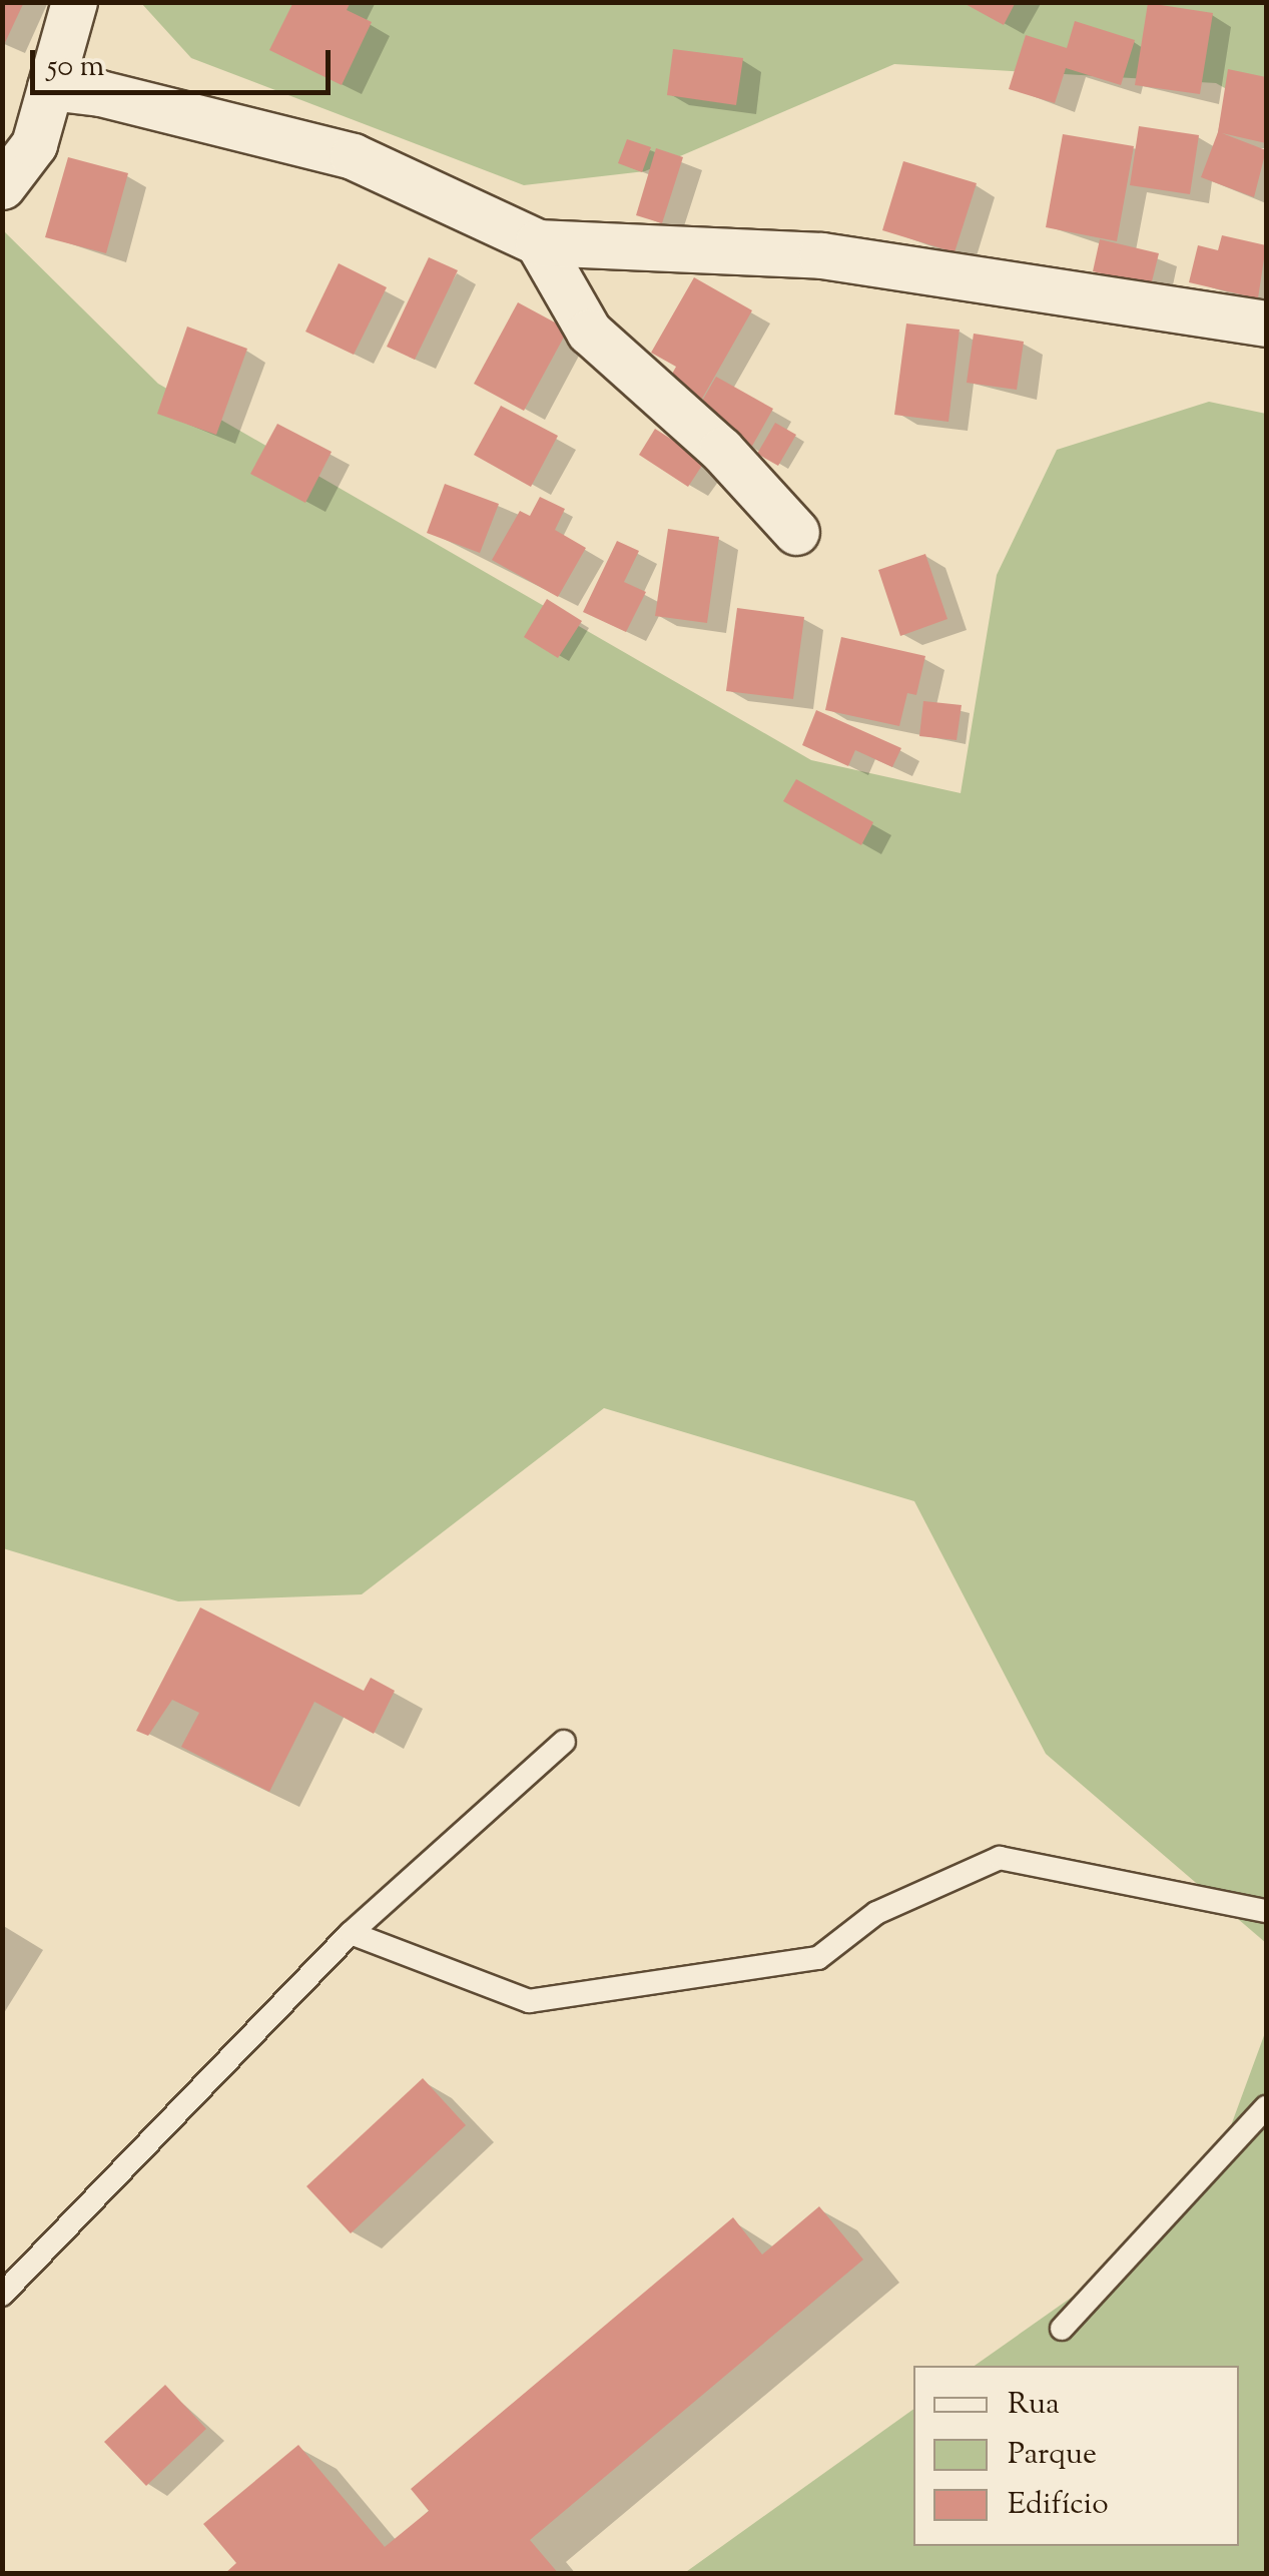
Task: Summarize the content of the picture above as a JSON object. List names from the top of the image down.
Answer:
{
  "legend": ["Rua", "Parque", "Edifício"],
  "scale_bar": "50 m"
}
